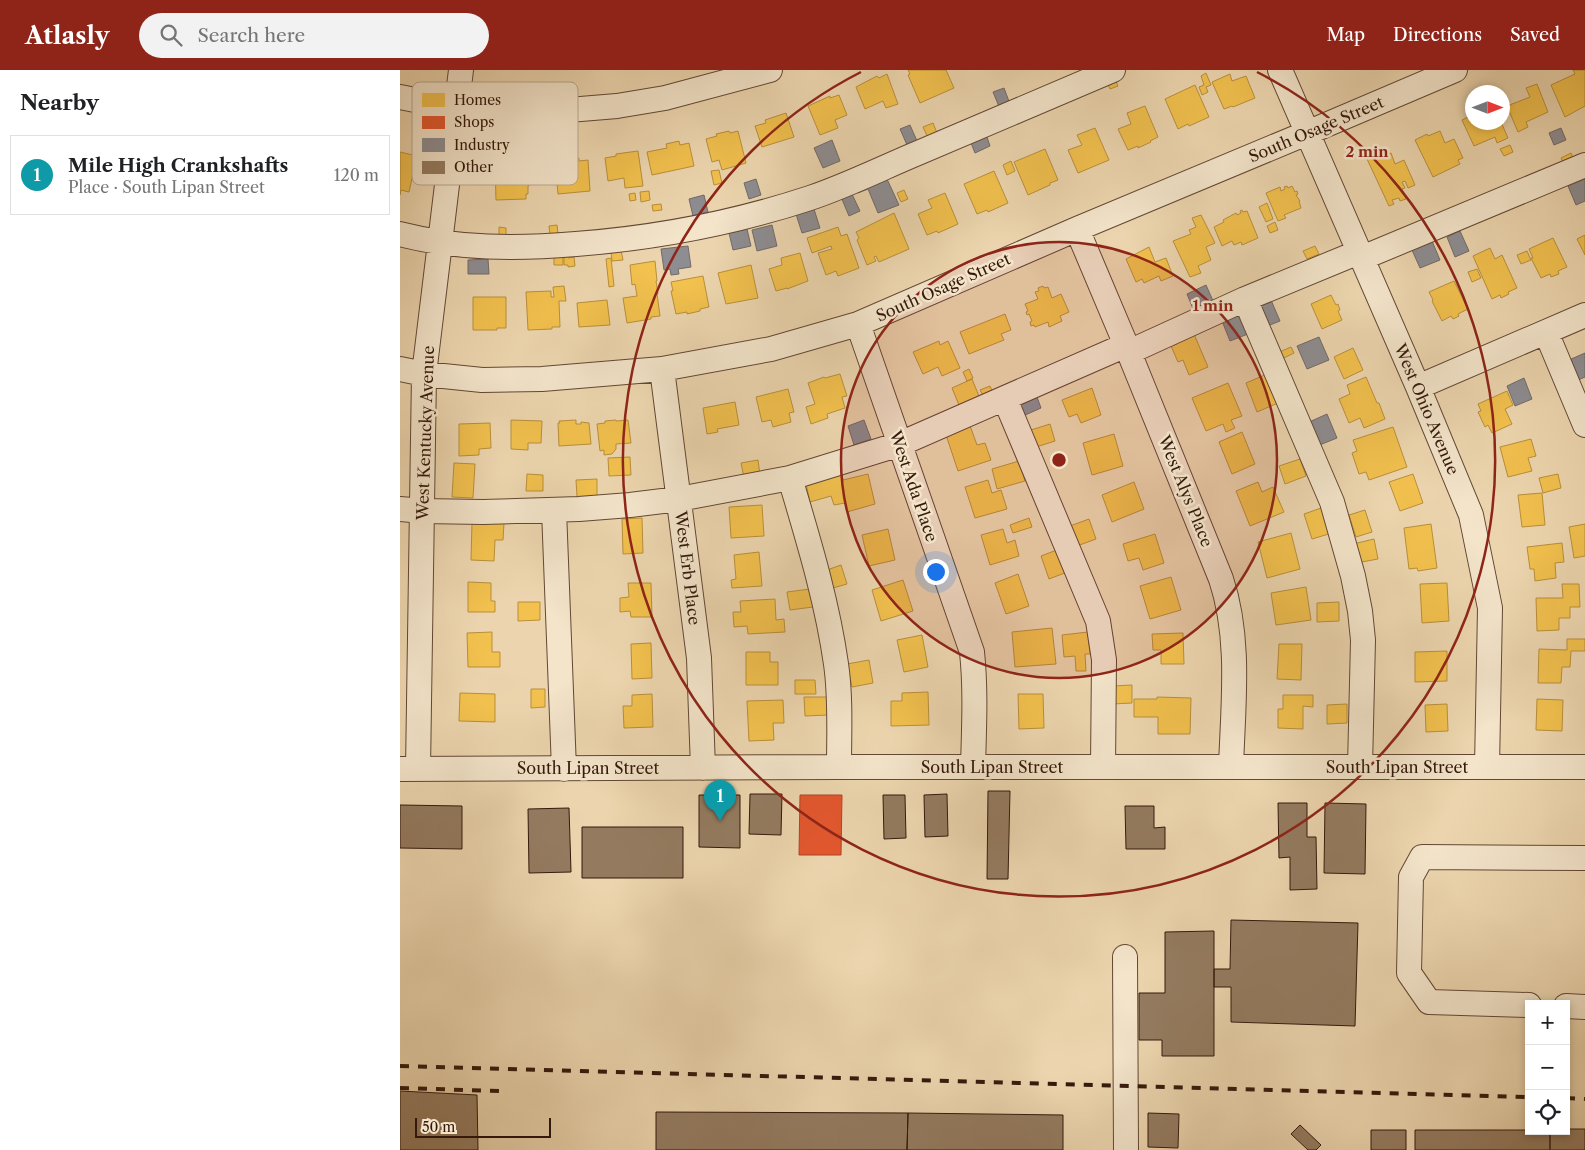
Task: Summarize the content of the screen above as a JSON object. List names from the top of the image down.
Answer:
{
  "streets": {
    "street": [
      "South Osage Street",
      "West Ohio Avenue",
      "West Kentucky Avenue",
      "West Ada Place",
      "West Alys Place",
      "West Erb Place",
      "South Lipan Street"
    ]
  },
  "crossings": [
    ["South Osage Street", "West Ohio Avenue"],
    ["South Osage Street", "West Kentucky Avenue"],
    ["South Osage Street", "West Ada Place"],
    ["South Osage Street", "West Alys Place"],
    ["South Osage Street", "West Erb Place"],
    ["West Ohio Avenue", "South Lipan Street"],
    ["West Kentucky Avenue", "South Lipan Street"],
    ["West Ada Place", "South Lipan Street"],
    ["West Alys Place", "South Lipan Street"],
    ["West Erb Place", "South Lipan Street"]
  ],
  "legend": [
    "Homes",
    "Shops",
    "Industry",
    "Other"
  ],
  "scale_bar": "50 m",
  "north": "right",
  "page": {
    "header": "Atlasly",
    "search": "Search here",
    "nav": ["Map", "Directions", "Saved"],
    "heading": "Nearby",
    "list": [
      {
        "mark": "1",
        "name": "Mile High Crankshafts",
        "note": "Place · South Lipan Street",
        "value": "120 m"
      }
    ],
    "pins": "1",
    "map_buttons": ["+", "−"],
    "scale": "50 m"
  },
  "rings": ["2 min", "1 min"]
}
